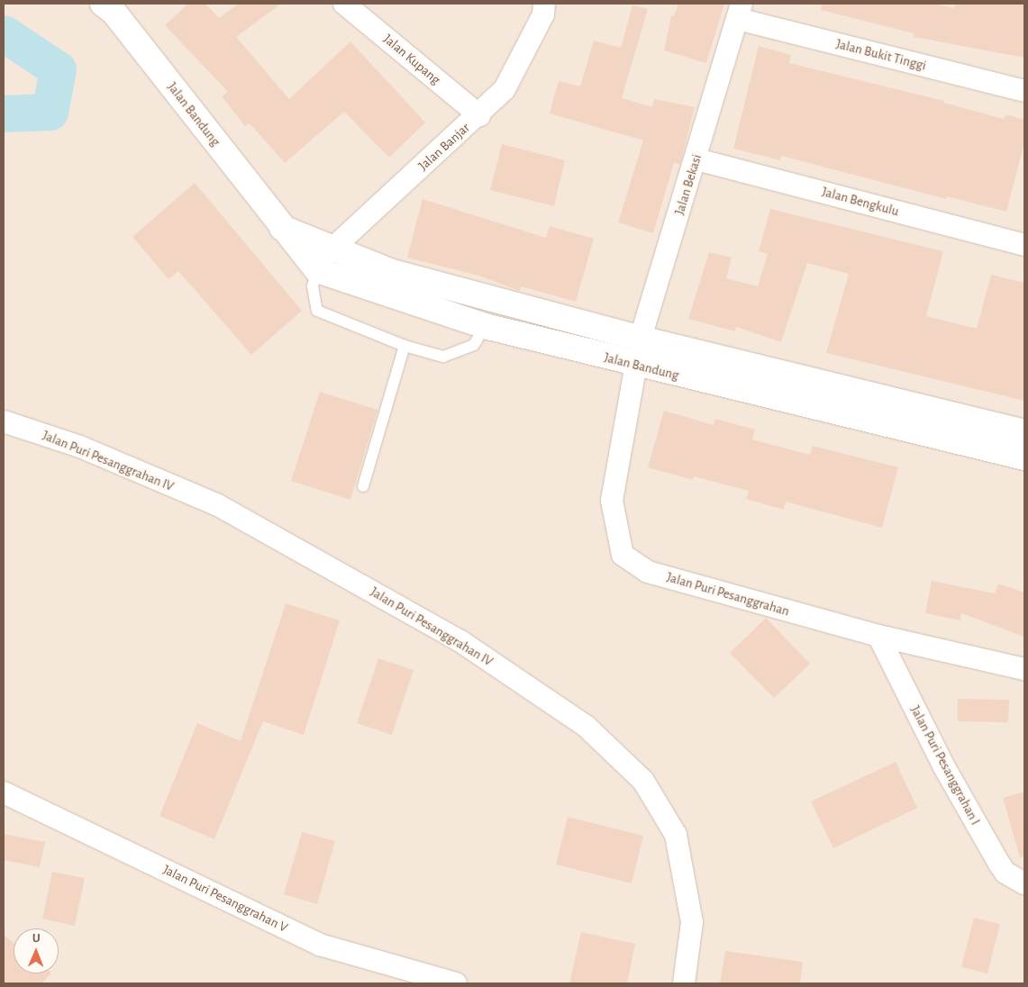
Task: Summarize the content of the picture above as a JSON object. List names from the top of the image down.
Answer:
{
  "streets": {
    "street": [
      "Jalan Bukit Tinggi",
      "Jalan Kupang",
      "Jalan Bandung",
      "Jalan Banjar",
      "Jalan Bekasi",
      "Jalan Bengkulu",
      "Jalan Puri Pesanggrahan IV",
      "Jalan Puri Pesanggrahan",
      "Jalan Puri Pesanggrahan I",
      "Jalan Puri Pesanggrahan V"
    ]
  },
  "crossings": [
    ["Jalan Bukit Tinggi", "Jalan Bekasi"],
    ["Jalan Kupang", "Jalan Banjar"],
    ["Jalan Bandung", "Jalan Banjar"],
    ["Jalan Bandung", "Jalan Bekasi"],
    ["Jalan Bandung", "Jalan Puri Pesanggrahan"],
    ["Jalan Bekasi", "Jalan Bengkulu"],
    ["Jalan Bekasi", "Jalan Puri Pesanggrahan"],
    ["Jalan Puri Pesanggrahan", "Jalan Puri Pesanggrahan I"]
  ],
  "north": "top"
}
